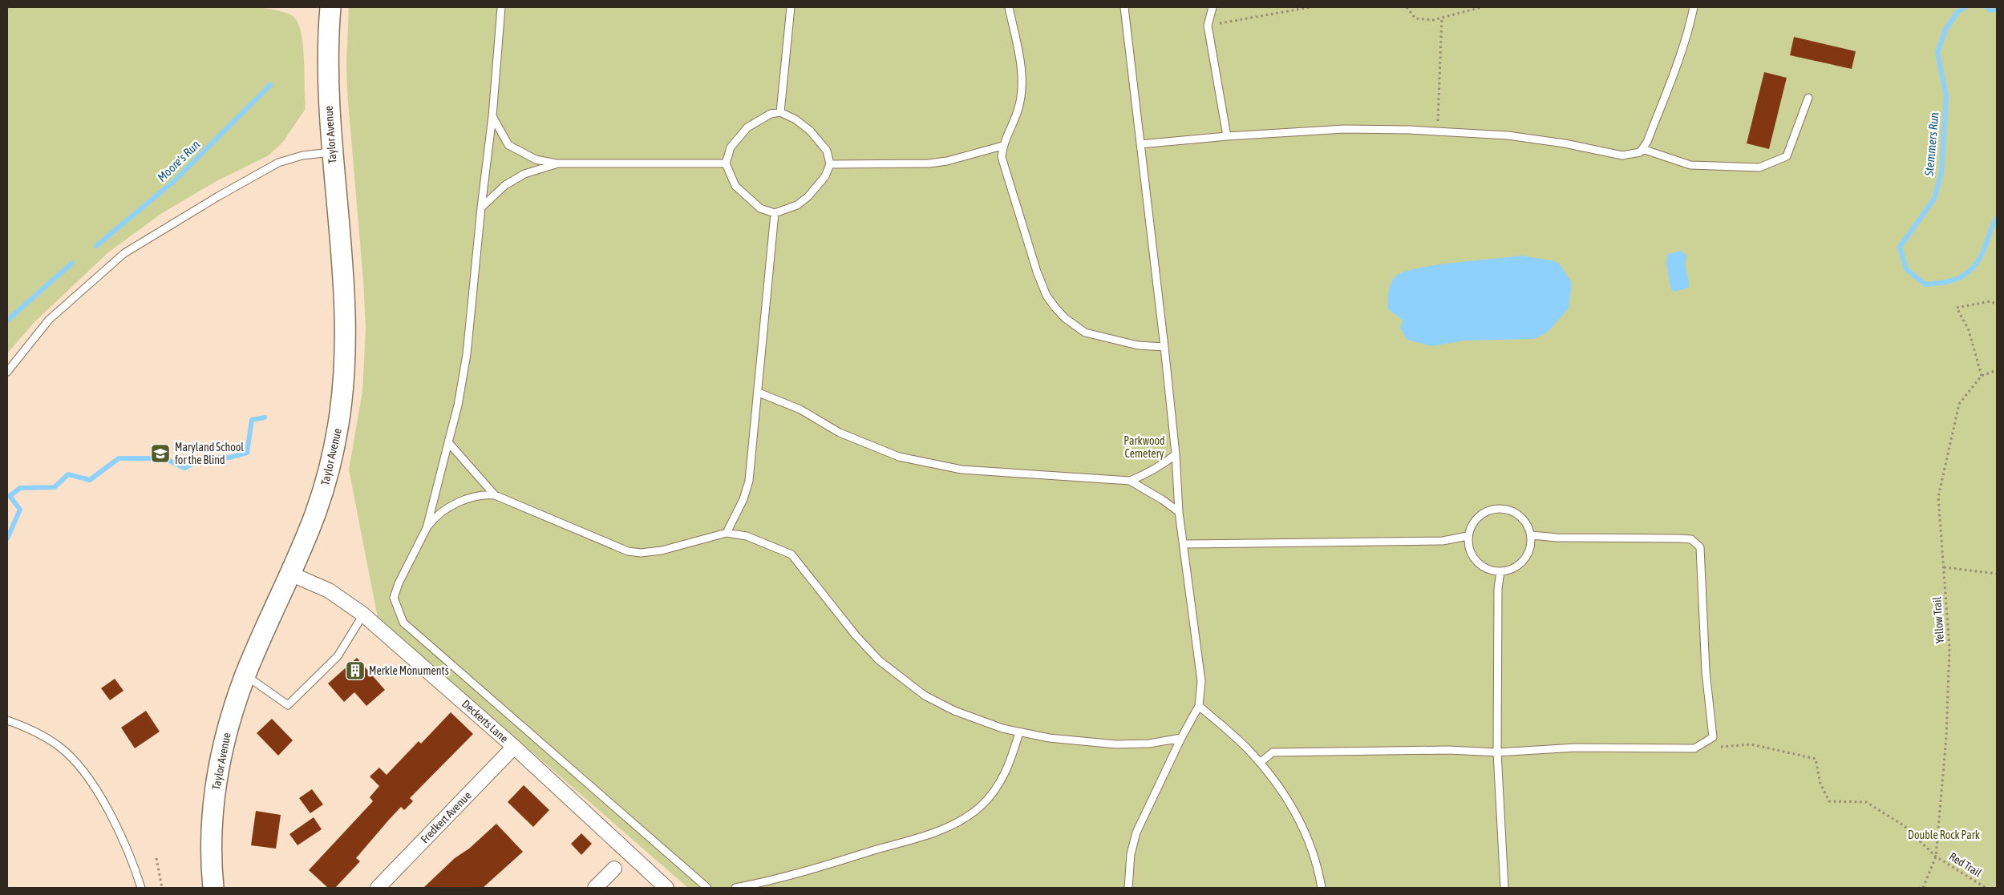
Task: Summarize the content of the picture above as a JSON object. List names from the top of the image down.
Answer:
{
  "streets": {
    "main road": ["Taylor Avenue"],
    "street": ["Deckerts Lane", "Fredkert Avenue"],
    "path": ["Yellow Trail", "Red Trail"]
  },
  "crossings": [
    ["Taylor Avenue", "Deckerts Lane"],
    ["Yellow Trail", "Red Trail"],
    ["Deckerts Lane", "Fredkert Avenue"]
  ],
  "water": ["Stemmers Run", "Moore's Run"],
  "parks": ["Parkwood Cemetery", "Double Rock Park"],
  "places": {
    "school or university": ["Maryland School for the Blind"],
    "building": ["Merkle Monuments"]
  }
}
